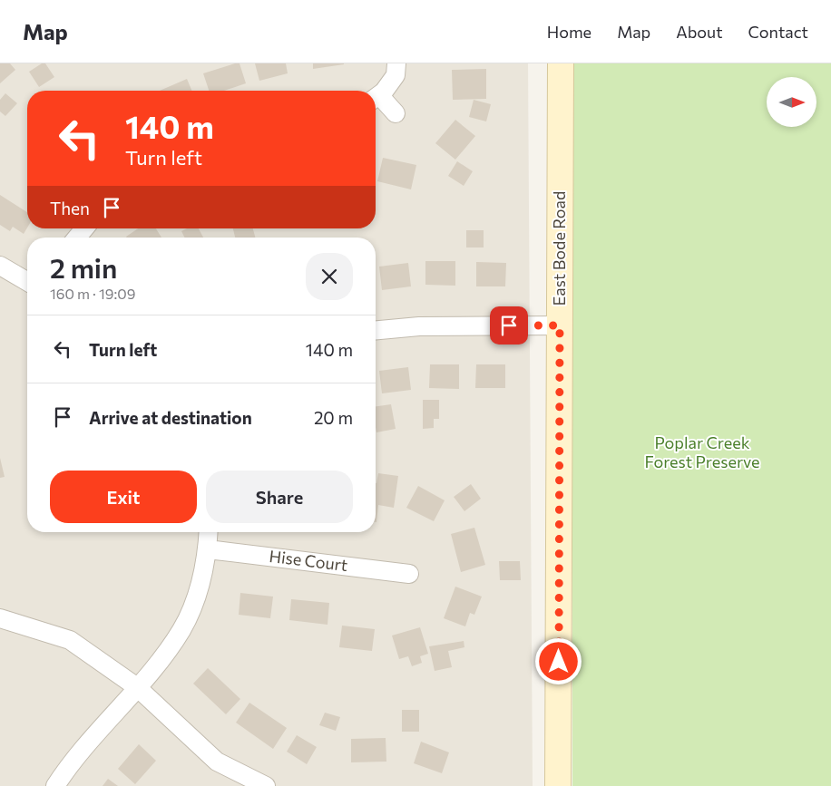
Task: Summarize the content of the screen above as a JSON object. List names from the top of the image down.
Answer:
{
  "streets": {
    "street": ["East Bode Road", "Hise Court"]
  },
  "parks": ["Poplar Creek Forest Preserve"],
  "north": "right",
  "page": {
    "header": "Map",
    "nav": [
      "Home",
      "Map",
      "About",
      "Contact"
    ],
    "turn": ["140 m", "Turn left"],
    "then": "Then",
    "heading": ["2 min", "160 m · 19:09"],
    "list": [
      {
        "name": "Turn left",
        "value": "140 m"
      },
      {
        "name": "Arrive at destination",
        "value": "20 m"
      }
    ],
    "buttons": ["Exit", "Share"]
  }
}
